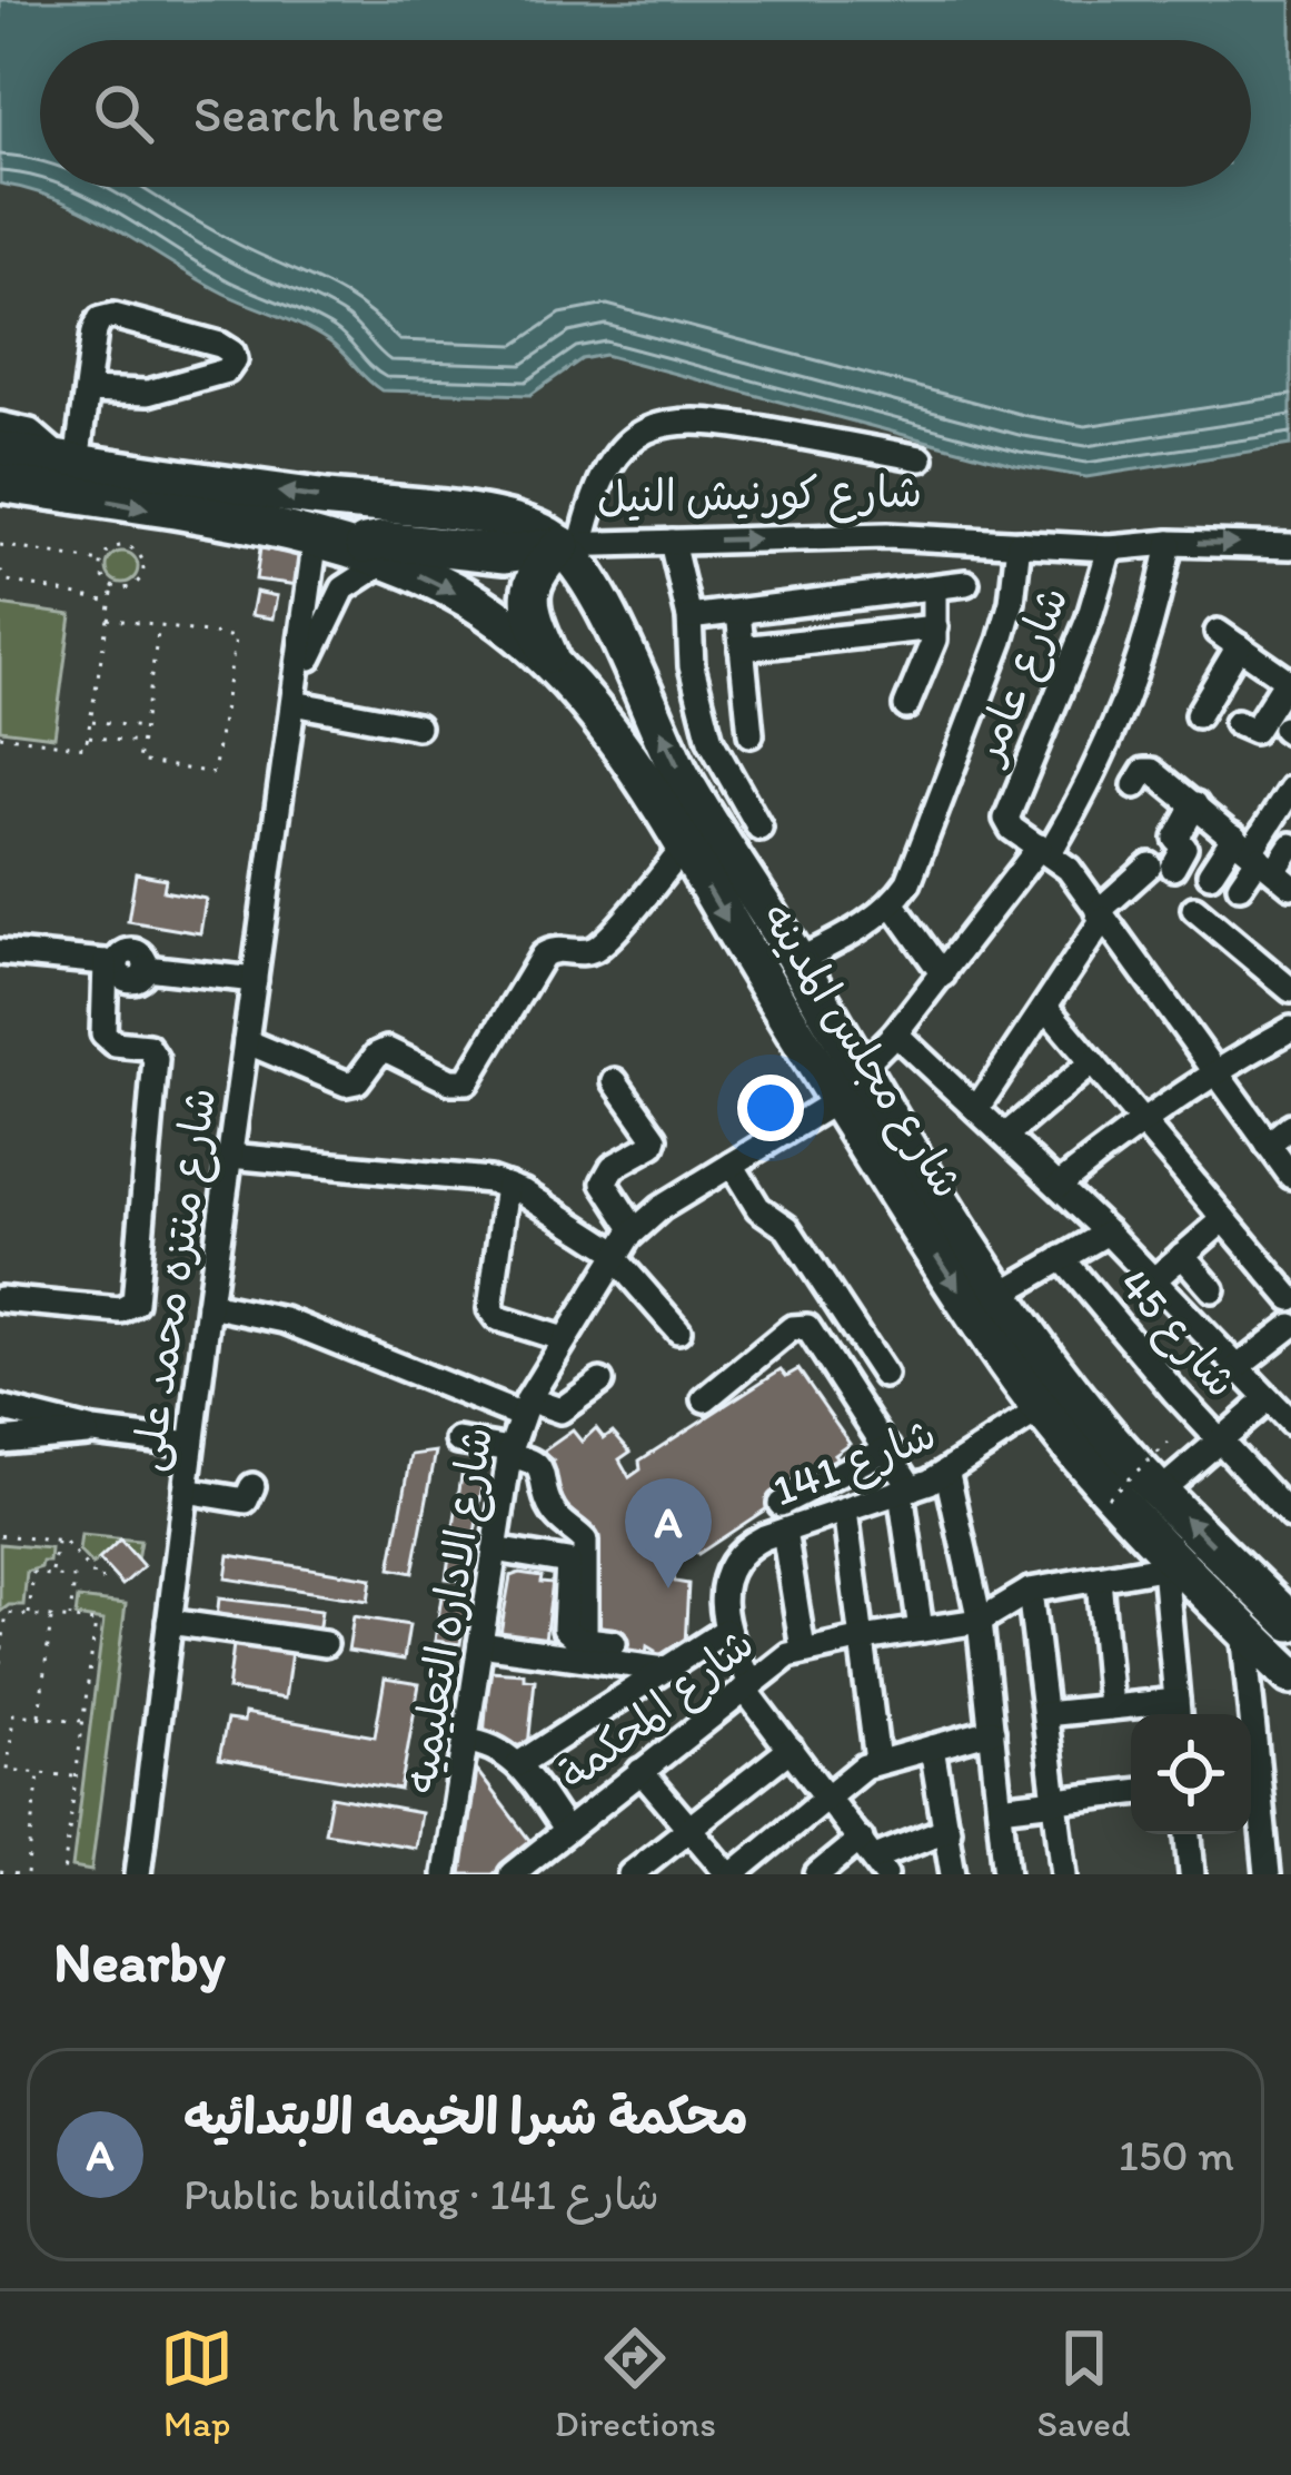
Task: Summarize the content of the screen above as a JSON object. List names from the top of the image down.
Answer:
{
  "streets": {
    "highway": ["شارع كورنيش النيل", "شارع مجلس المدينه"],
    "street": [
      "شارع عامر",
      "شارع منتزه محمد على",
      "شارع 45",
      "شارع 141",
      "شارع الاداره التعليميه",
      "شارع المحكمة"
    ]
  },
  "crossings": [
    ["شارع كورنيش النيل", "شارع عامر"],
    ["شارع كورنيش النيل", "شارع مجلس المدينه"],
    ["شارع كورنيش النيل", "شارع الاداره التعليميه"],
    ["شارع عامر", "شارع الاداره التعليميه"],
    ["شارع مجلس المدينه", "شارع منتزه محمد على"],
    ["شارع مجلس المدينه", "شارع 141"],
    ["شارع مجلس المدينه", "شارع الاداره التعليميه"],
    ["شارع مجلس المدينه", "شارع المحكمة"]
  ],
  "page": {
    "search": "Search here",
    "pins": "A",
    "heading": "Nearby",
    "list": [
      {
        "mark": "A",
        "name": "محكمة شبرا الخيمه الابتدائيه",
        "note": "Public building · شارع 141",
        "value": "150 m"
      }
    ],
    "nav": ["Map", "Directions", "Saved"]
  }
}
